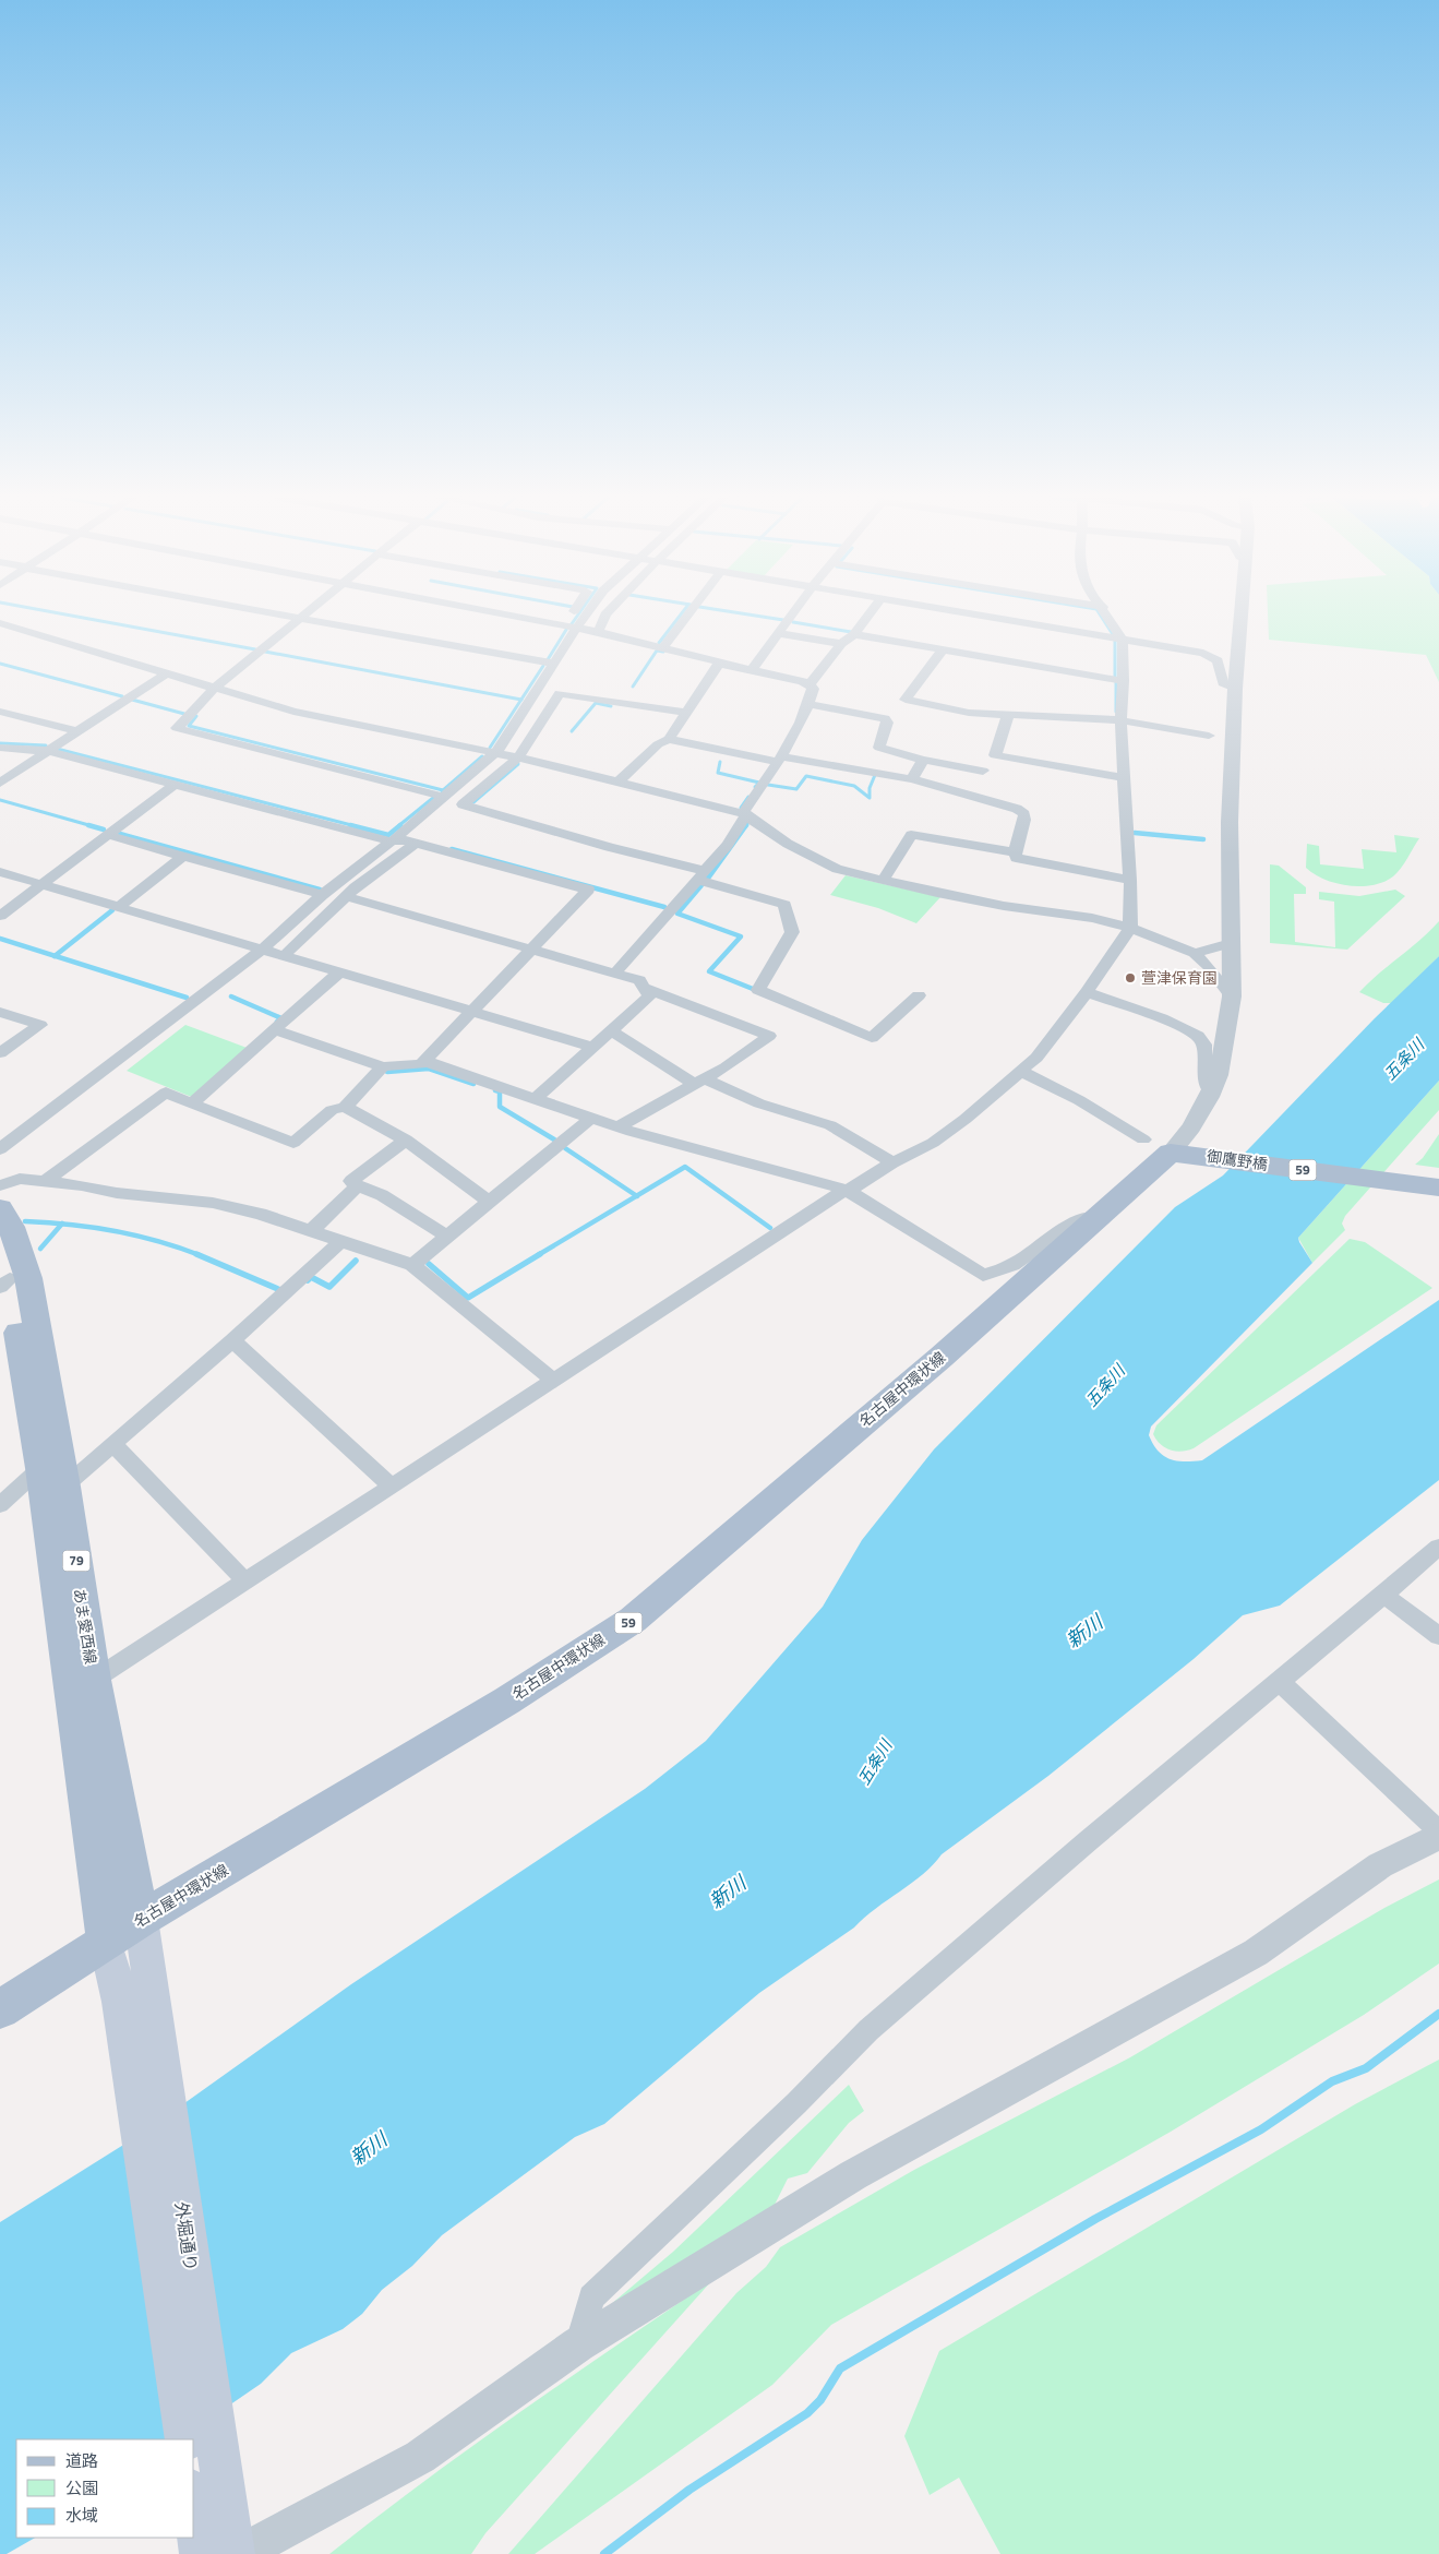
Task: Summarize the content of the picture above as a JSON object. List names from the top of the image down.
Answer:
{
  "streets": {
    "main road": [
      "御鷹野橋",
      "59",
      "名古屋中環状線",
      "79",
      "あま愛西線",
      "外堀通り"
    ]
  },
  "crossings": [
    ["御鷹野橋", "名古屋中環状線"],
    ["名古屋中環状線", "あま愛西線"],
    ["名古屋中環状線", "外堀通り"],
    ["あま愛西線", "外堀通り"]
  ],
  "water": ["五条川", "新川"],
  "places": ["萱津保育園"],
  "legend": ["道路", "公園", "水域"]
}
